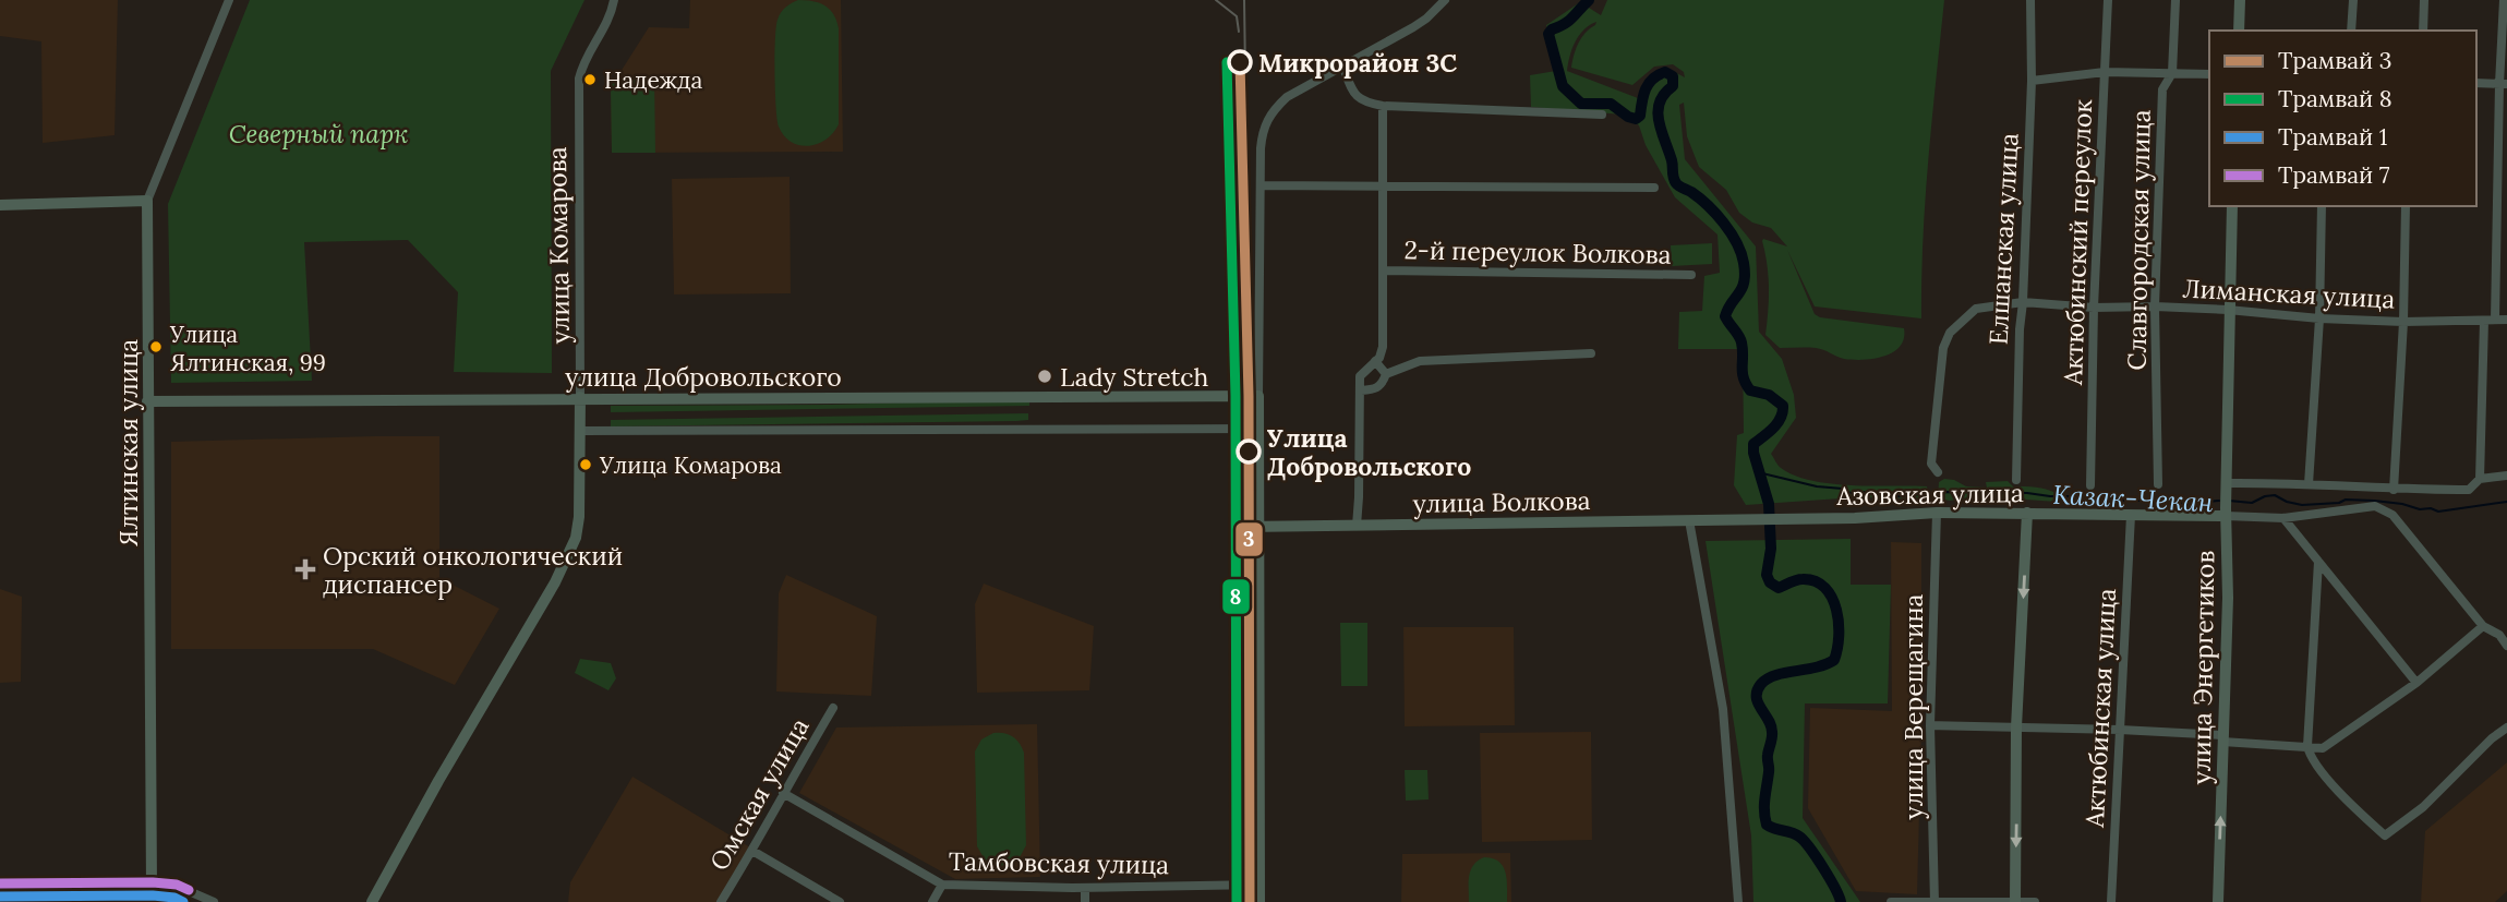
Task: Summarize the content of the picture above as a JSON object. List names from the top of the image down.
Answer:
{
  "streets": {
    "main road": [
      "улица Комарова",
      "улица Добровольского",
      "Ялтинская улица",
      "Азовская улица",
      "улица Волкова",
      "улица Энергетиков"
    ],
    "street": [
      "Елшанская улица",
      "Славгородская улица",
      "Актюбинский переулок",
      "2-й переулок Волкова",
      "Лиманская улица",
      "улица Верещагина",
      "Актюбинская улица",
      "Омская улица",
      "Тамбовская улица"
    ]
  },
  "crossings": [
    ["Елшанская улица", "Лиманская улица"],
    ["Славгородская улица", "Лиманская улица"],
    ["Актюбинский переулок", "Лиманская улица"],
    ["улица Комарова", "улица Добровольского"],
    ["Лиманская улица", "улица Энергетиков"],
    ["улица Добровольского", "Ялтинская улица"],
    ["Азовская улица", "улица Волкова"],
    ["Азовская улица", "улица Энергетиков"],
    ["Азовская улица", "улица Верещагина"],
    ["Азовская улица", "Актюбинская улица"],
    ["Омская улица", "Тамбовская улица"]
  ],
  "water": ["Казак-Чекан"],
  "parks": ["Северный парк"],
  "places": {
    "other": [
      "Микрорайон 3С",
      "Надежда",
      "Улица Ялтинская, 99",
      "Lady Stretch",
      "Улица Добровольского",
      "Улица Комарова"
    ],
    "health": ["Орский онкологический диспансер"]
  },
  "lines": [
    "tram line 3",
    "tram line 8",
    "tram line 7",
    "tram line 1"
  ],
  "legend": [
    "Трамвай 3",
    "Трамвай 8",
    "Трамвай 1",
    "Трамвай 7"
  ]
}
